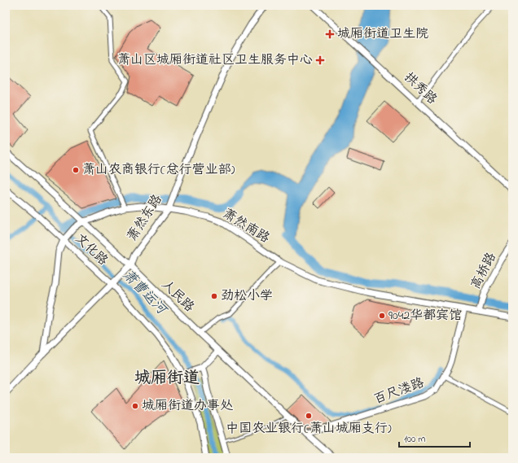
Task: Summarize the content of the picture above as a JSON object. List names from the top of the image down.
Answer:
{
  "streets": {
    "street": [
      "拱秀路",
      "萧然东路",
      "萧然南路",
      "文化路",
      "高桥路",
      "人民路",
      "百尺溇路"
    ]
  },
  "crossings": [
    ["萧然东路", "萧然南路"],
    ["萧然东路", "文化路"],
    ["萧然东路", "人民路"],
    ["萧然南路", "文化路"],
    ["萧然南路", "高桥路"],
    ["萧然南路", "人民路"],
    ["萧然南路", "百尺溇路"],
    ["人民路", "百尺溇路"]
  ],
  "districts": ["城厢街道"],
  "water": ["萧曹运河"],
  "places": {
    "health": ["城厢街道卫生院", "萧山区城厢街道社区卫生服务中心"],
    "other": [
      "萧山农商银行(总行营业部)",
      "劲松小学",
      "9042华都宾馆",
      "城厢街道办事处",
      "中国农业银行(萧山城厢支行)"
    ]
  },
  "scale_bar": "100 m"
}
